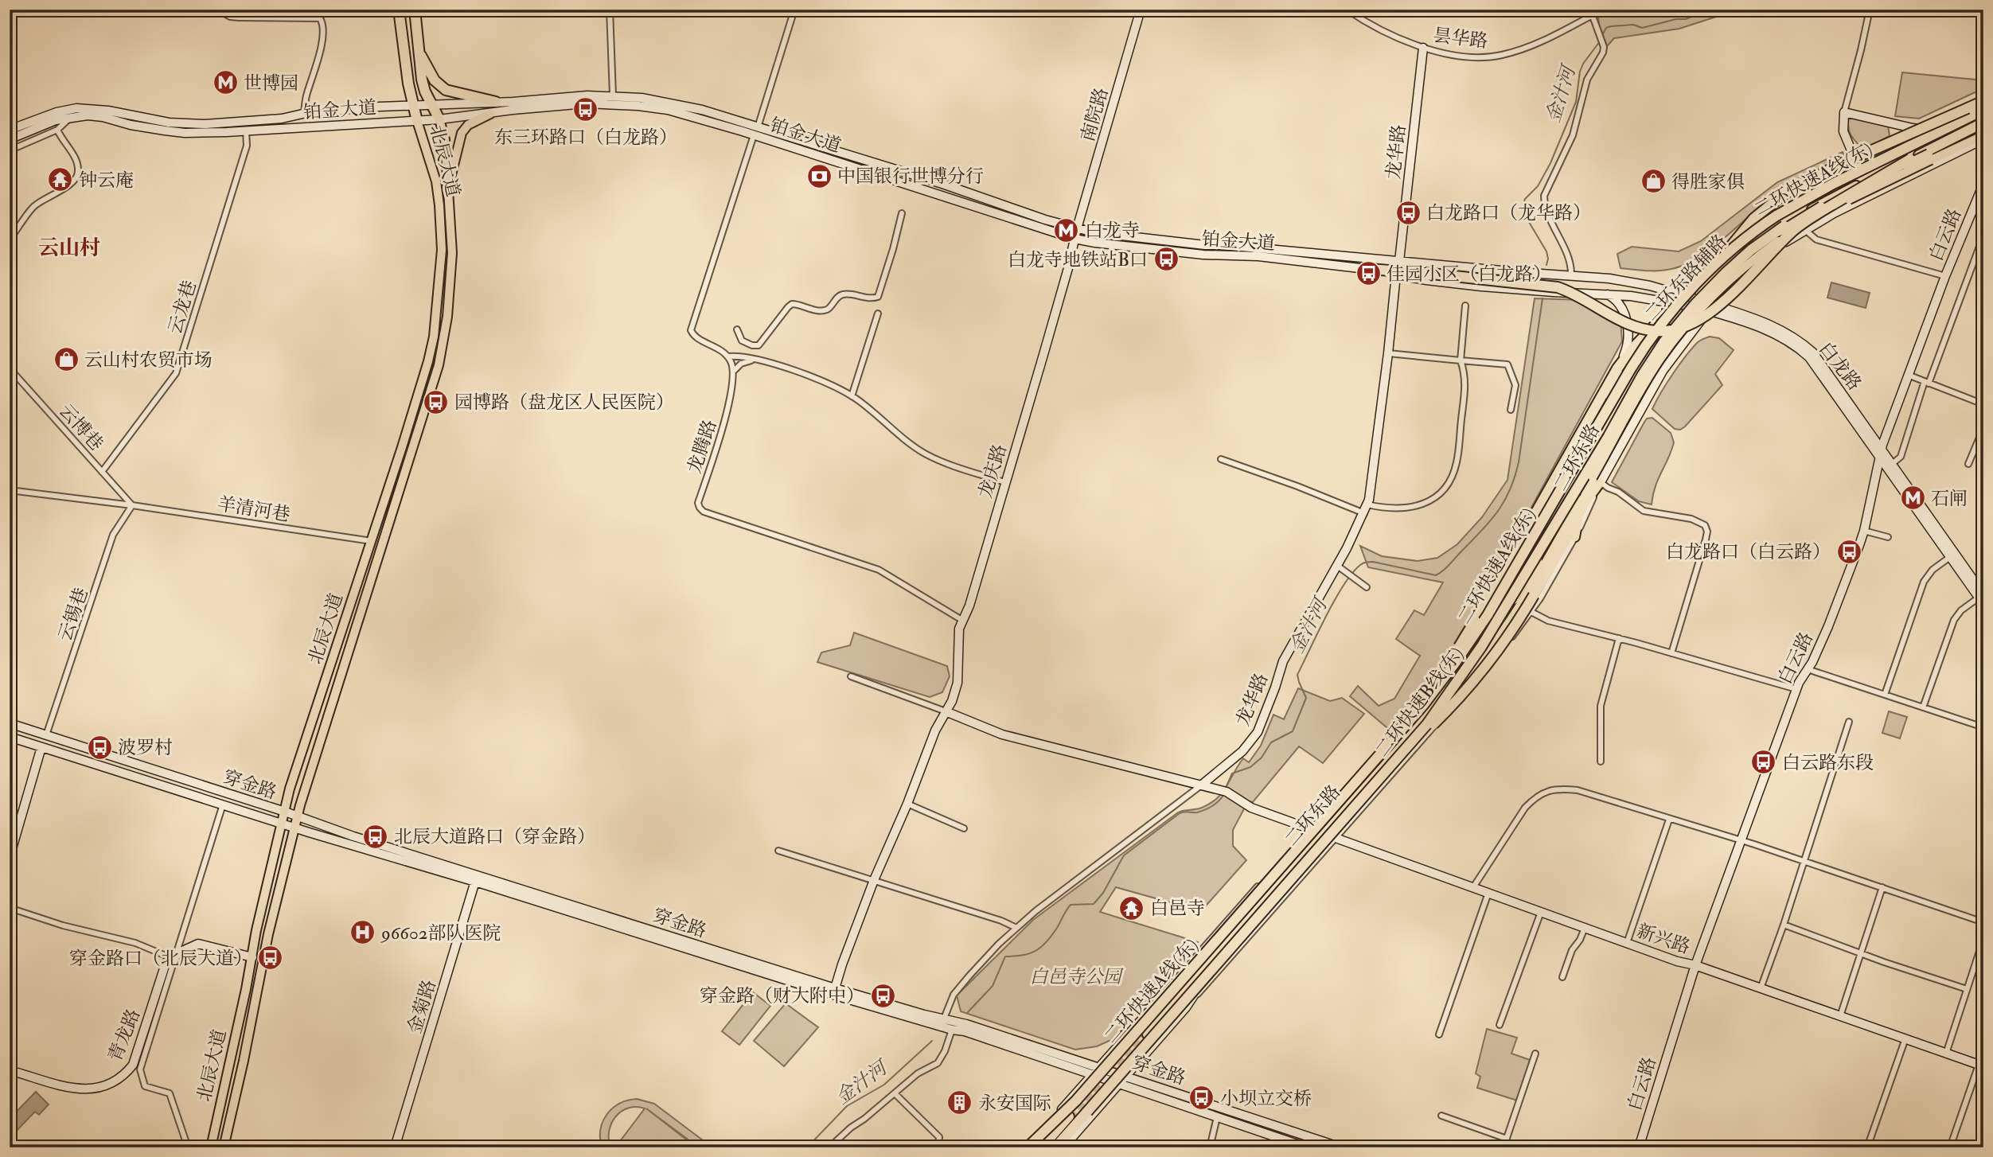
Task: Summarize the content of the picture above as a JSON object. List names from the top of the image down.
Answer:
{
  "streets": {
    "highway": ["二环快速A线(东)", "二环快速B线(东)"],
    "main road": [
      "铂金大道",
      "南院路",
      "龙华路",
      "北辰大道",
      "白云路",
      "二环东路辅路",
      "白龙路",
      "二环东路",
      "龙庆路",
      "穿金路",
      "新兴路",
      "金菊路",
      "青龙路"
    ],
    "street": [
      "昙华路",
      "云龙巷",
      "云博巷",
      "龙腾路",
      "羊清河巷",
      "云锡巷"
    ]
  },
  "crossings": [
    ["昙华路", "龙华路"],
    ["铂金大道", "南院路"],
    ["铂金大道", "龙华路"],
    ["铂金大道", "北辰大道"],
    ["铂金大道", "云龙巷"],
    ["铂金大道", "白龙路"],
    ["铂金大道", "龙庆路"],
    ["南院路", "龙庆路"],
    ["龙华路", "穿金路"],
    ["北辰大道", "羊清河巷"],
    ["北辰大道", "穿金路"],
    ["二环快速A线(东)", "二环东路辅路"],
    ["白云路", "白龙路"],
    ["白云路", "新兴路"],
    ["二环东路辅路", "白龙路"],
    ["二环东路辅路", "穿金路"],
    ["云龙巷", "云博巷"],
    ["云博巷", "羊清河巷"],
    ["云博巷", "云锡巷"],
    ["龙腾路", "龙庆路"],
    ["龙庆路", "穿金路"],
    ["羊清河巷", "云锡巷"],
    ["云锡巷", "穿金路"],
    ["穿金路", "金菊路"]
  ],
  "districts": ["云山村"],
  "water": ["金汁河"],
  "parks": ["白邑寺公园"],
  "places": {
    "metro station": ["世博园", "白龙寺", "石闸"],
    "bus stop": [
      "东三环路口（白龙路）",
      "白龙路口（龙华路）",
      "白龙寺地铁站B口",
      "佳园小区（白龙路）",
      "园博路（盘龙区人民医院）",
      "白龙路口（白云路）",
      "波罗村",
      "白云路东段",
      "北辰大道路口（穿金路）",
      "穿金路口（北辰大道）",
      "穿金路（财大附中）",
      "小坝立交桥"
    ],
    "bank": ["中国银行世博分行"],
    "temple": ["钟云庵", "白邑寺"],
    "shop": ["得胜家俱", "云山村农贸市场"],
    "hospital": ["96602部队医院"],
    "building": ["永安国际"]
  }
}
